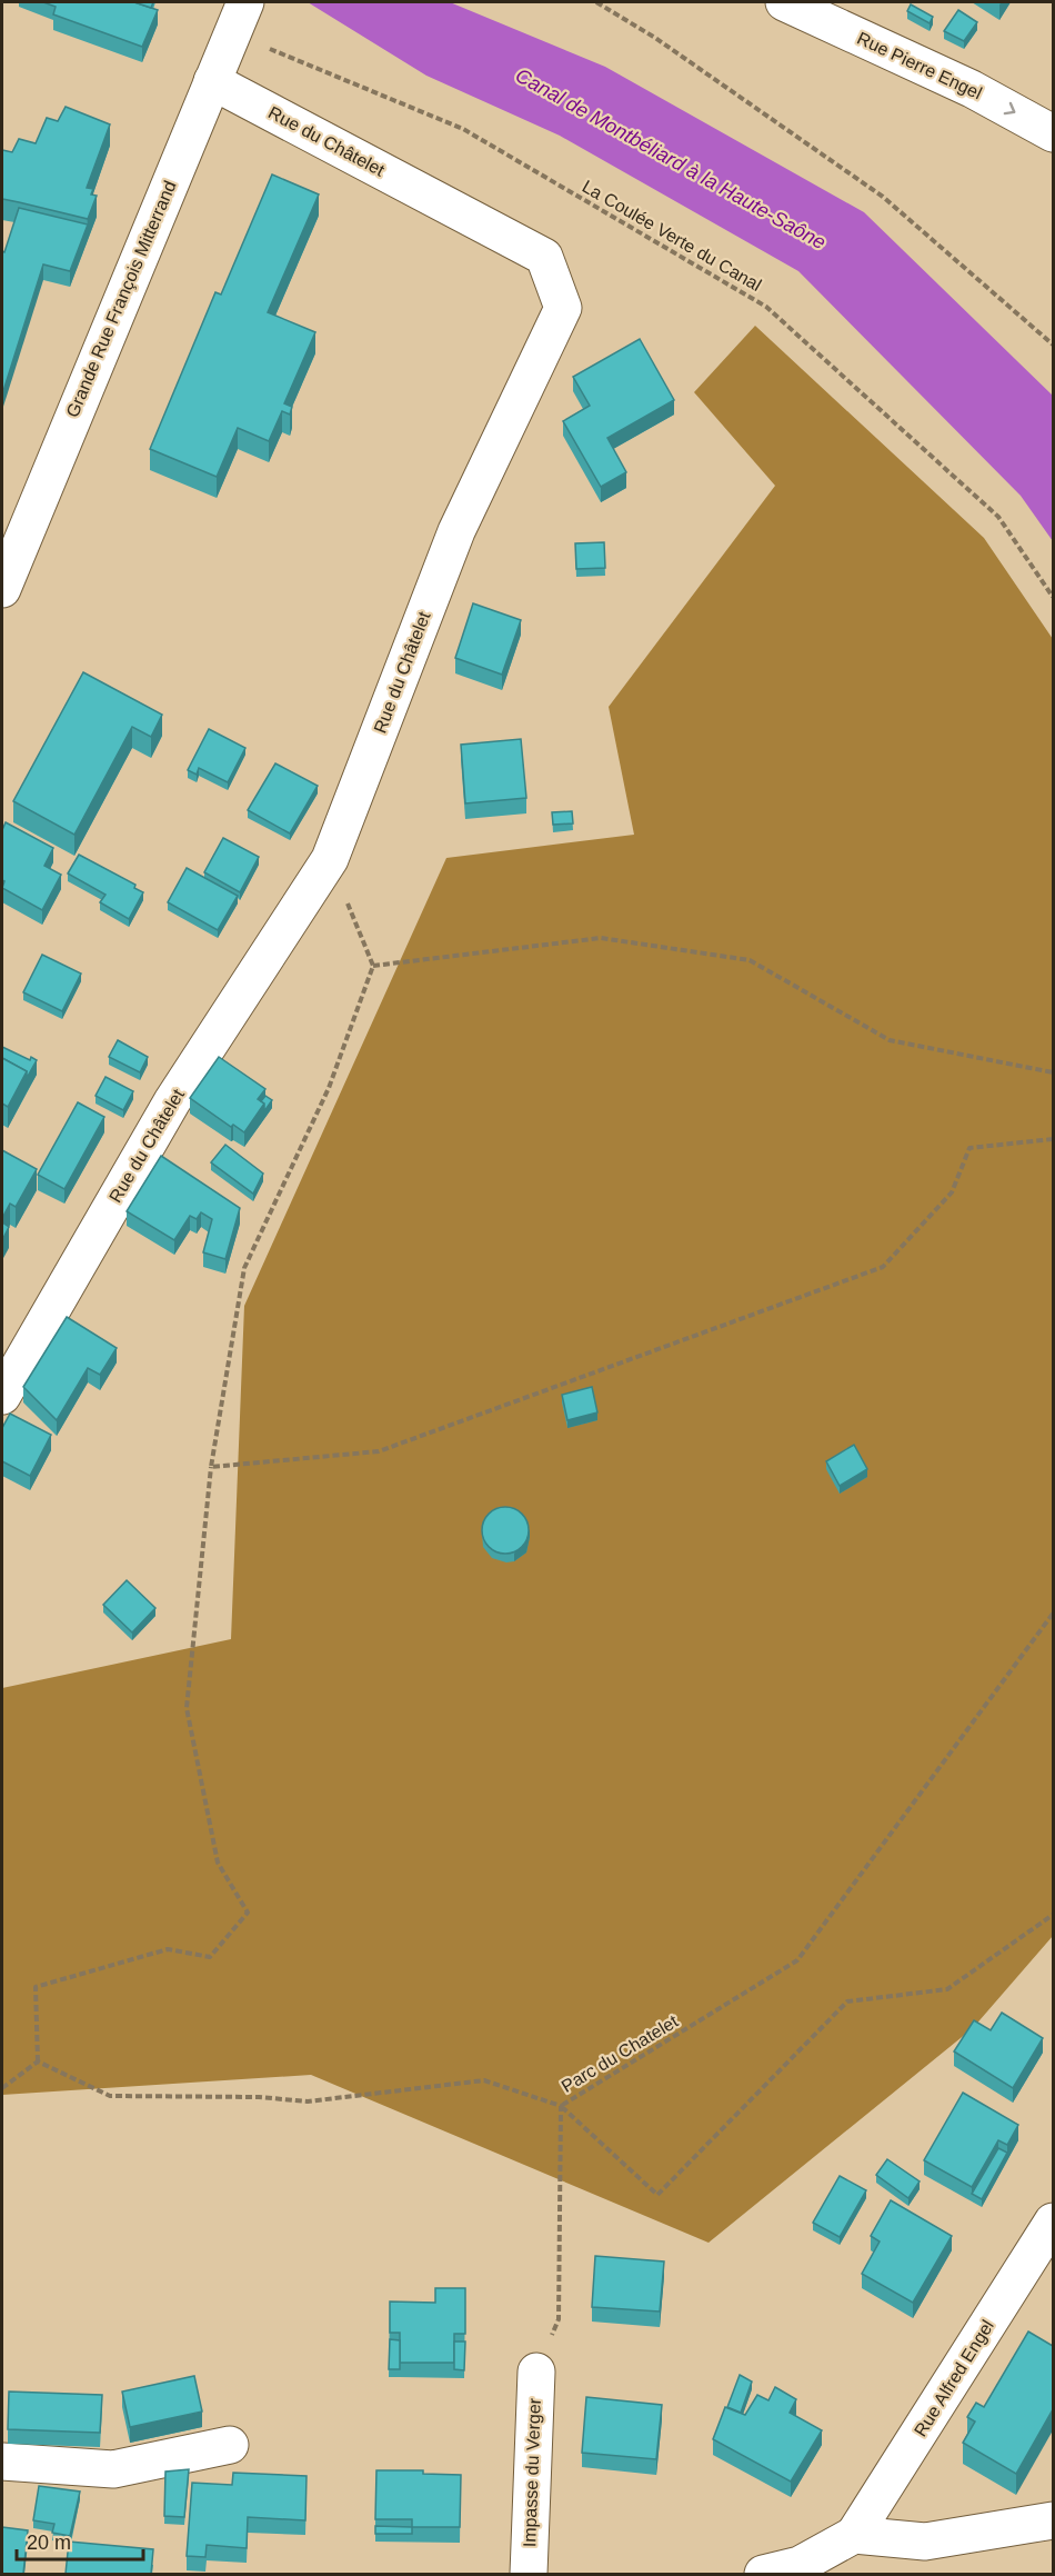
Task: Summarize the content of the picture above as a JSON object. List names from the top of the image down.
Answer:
{
  "streets": {
    "street": [
      "Rue Pierre Engel",
      "Rue du Châtelet",
      "Grande Rue François Mitterrand",
      "Rue Alfred Engel",
      "Impasse du Verger"
    ],
    "path": ["La Coulée Verte du Canal", "Parc du Chatelet"]
  },
  "crossings": [
    ["Rue du Châtelet", "Grande Rue François Mitterrand"],
    ["La Coulée Verte du Canal", "Grande Rue François Mitterrand"]
  ],
  "one_way": ["Rue Pierre Engel"],
  "water": ["Canal de Montbéliard à la Haute-Saône"],
  "scale_bar": "20 m"
}
